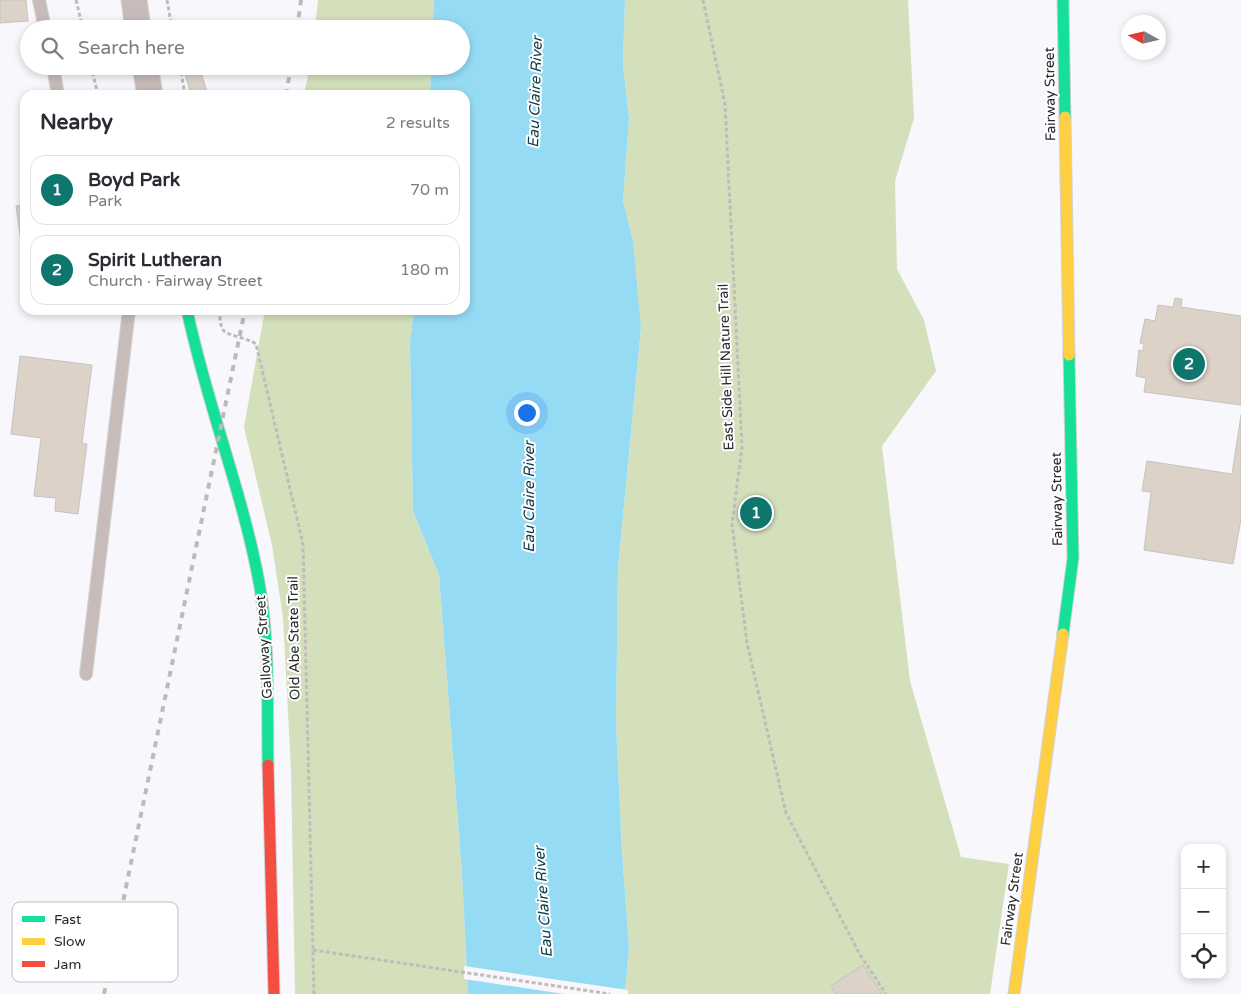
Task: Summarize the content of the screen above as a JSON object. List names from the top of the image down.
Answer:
{
  "streets": {
    "street": ["Fairway Street", "Galloway Street"],
    "path": ["East Side Hill Nature Trail", "Old Abe State Trail"]
  },
  "water": ["Eau Claire River"],
  "legend": ["Fast", "Slow", "Jam"],
  "north": "left",
  "page": {
    "search": "Search here",
    "heading": ["Nearby", "2 results"],
    "list": [
      {
        "mark": "1",
        "name": "Boyd Park",
        "note": "Park",
        "value": "70 m"
      },
      {
        "mark": "2",
        "name": "Spirit Lutheran",
        "note": "Church · Fairway Street",
        "value": "180 m"
      }
    ],
    "pins": ["2", "1"],
    "map_buttons": ["+", "−"]
  }
}
